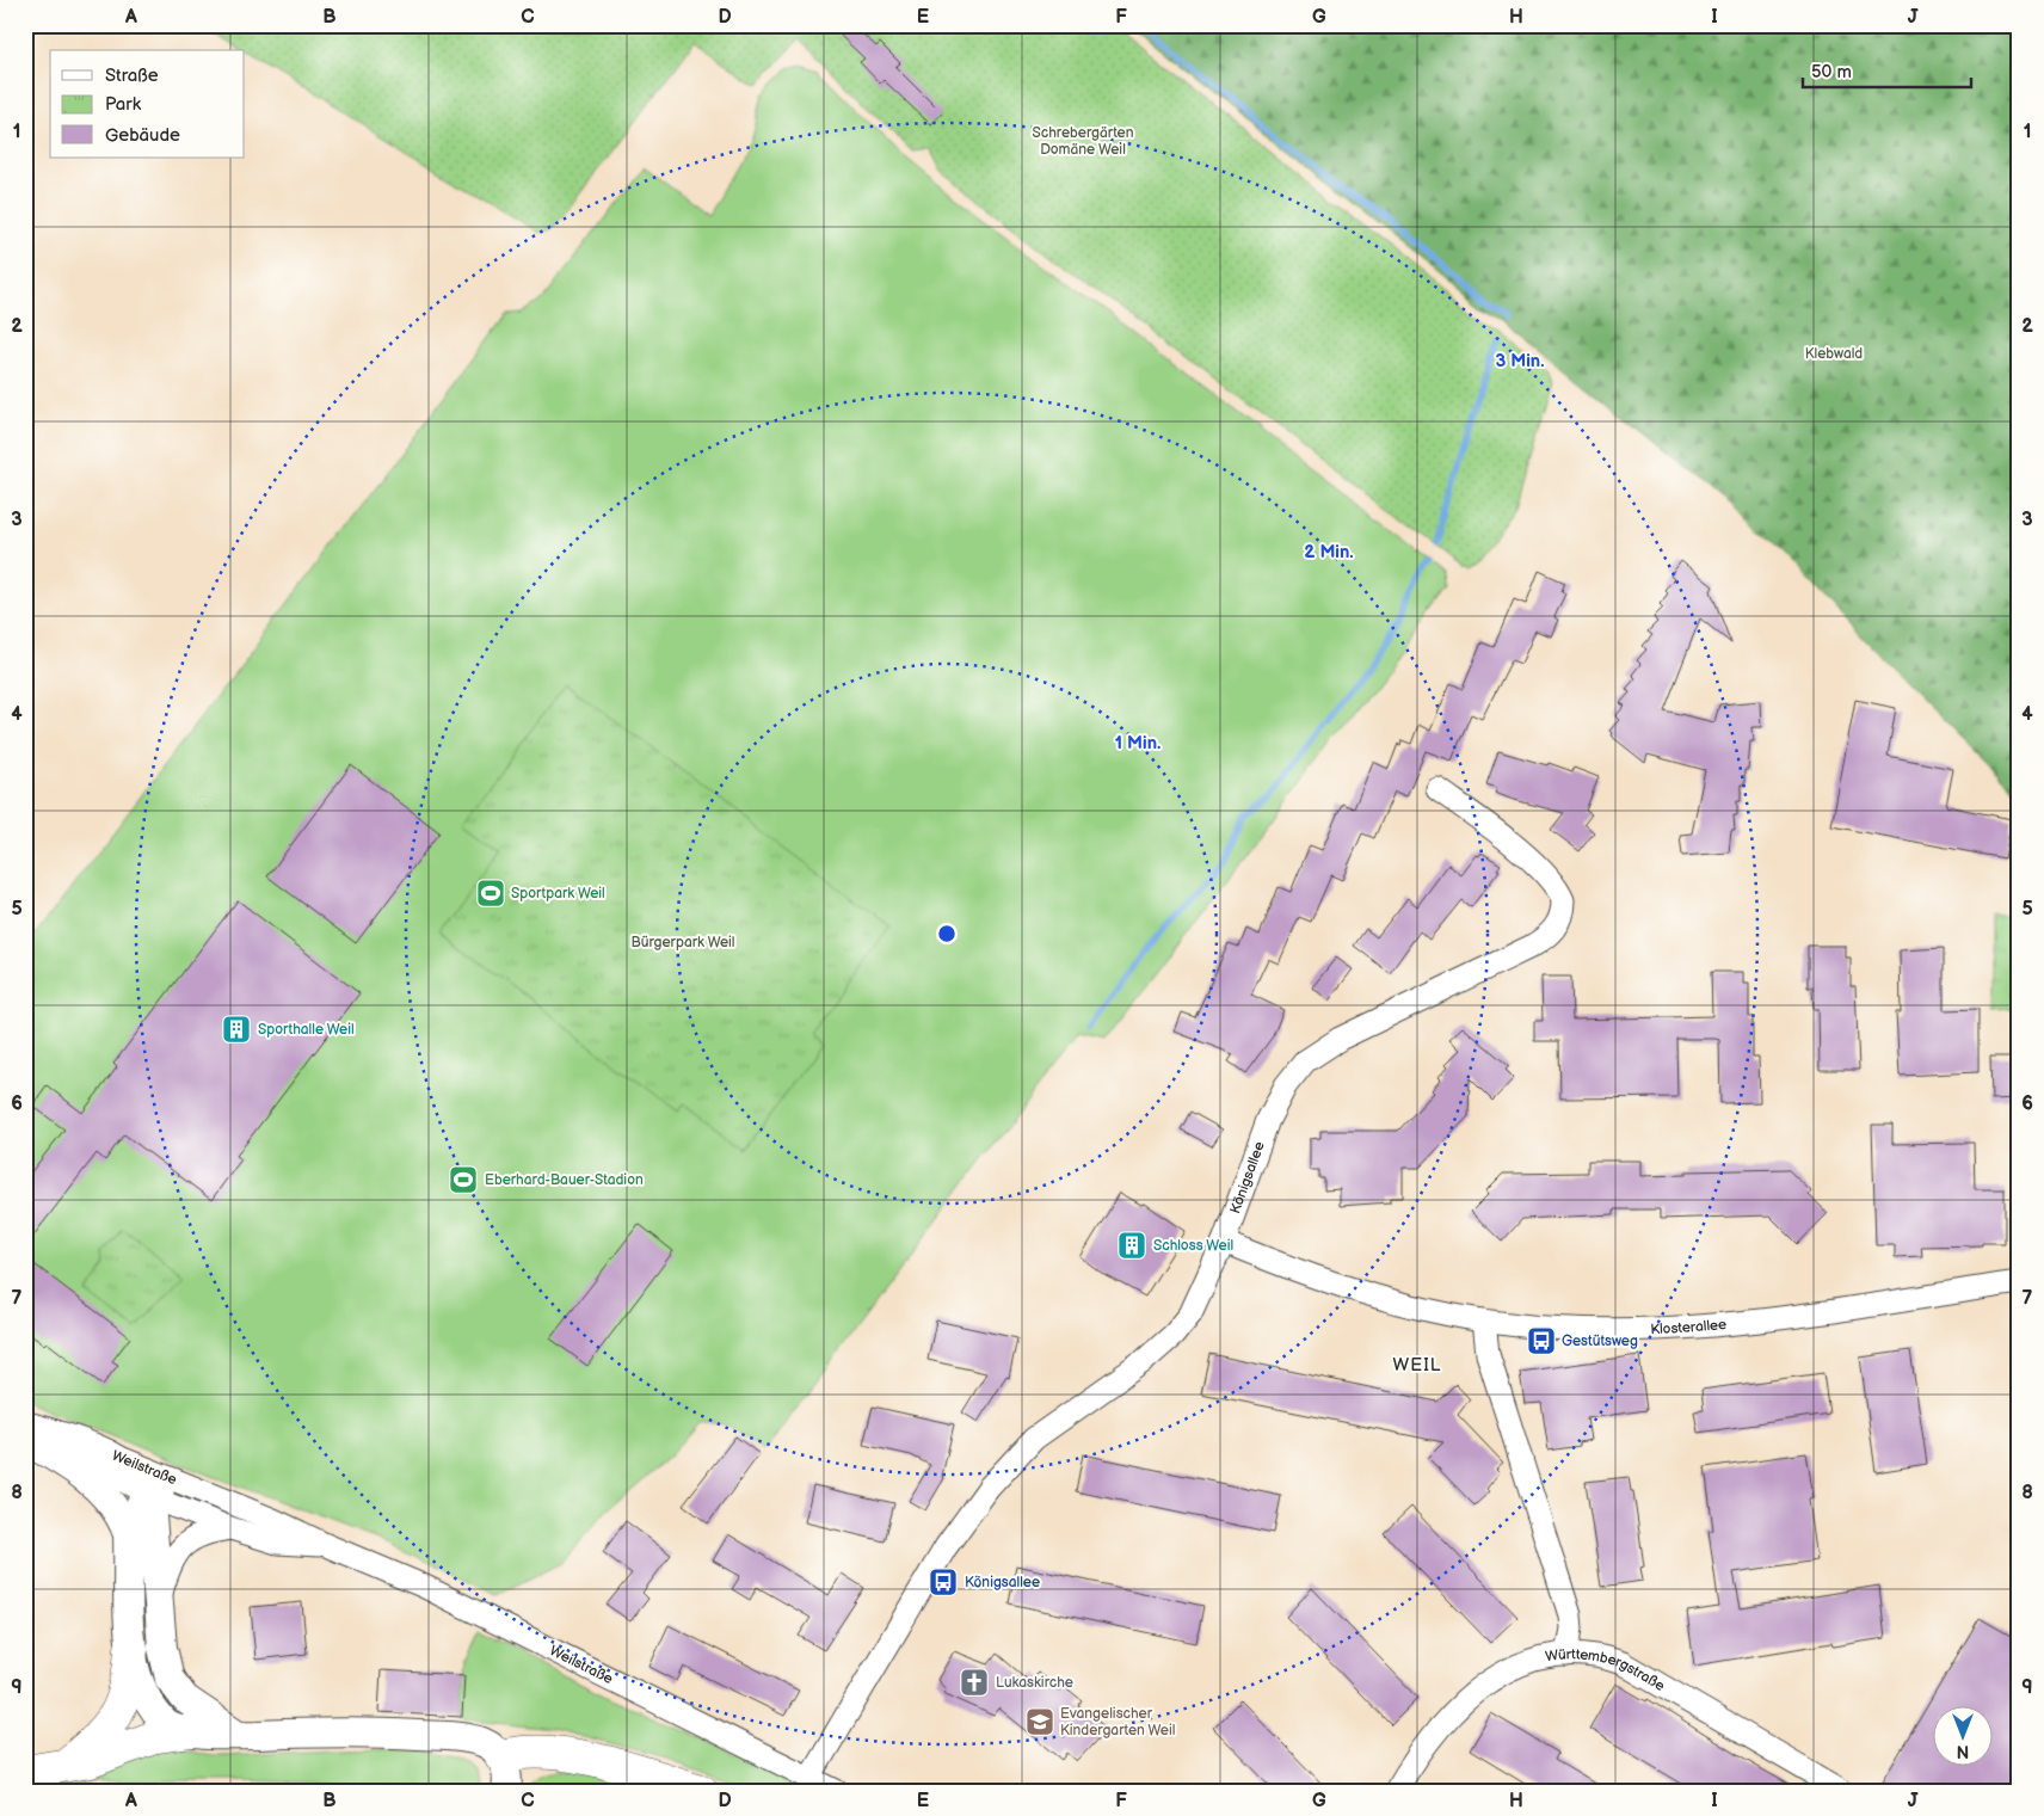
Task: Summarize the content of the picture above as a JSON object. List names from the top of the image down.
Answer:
{
  "streets": {
    "main road": ["Weilstraße"],
    "street": ["Königsallee", "Klosterallee", "Württembergstraße"]
  },
  "crossings": [
    ["Königsallee", "Klosterallee"],
    ["Königsallee", "Weilstraße"]
  ],
  "districts": ["WEIL"],
  "parks": ["Schrebergärten Domäne Weil", "Klebwald", "Bürgerpark Weil"],
  "places": {
    "sports": ["Sportpark Weil", "Eberhard-Bauer-Stadion"],
    "building": ["Sporthalle Weil", "Schloss Weil"],
    "bus stop": ["Gestütsweg", "Königsallee"],
    "church": ["Lukaskirche"],
    "school or university": ["Evangelischer Kindergarten Weil"]
  },
  "legend": ["Straße", "Park", "Gebäude"],
  "scale_bar": "50 m",
  "north": "bottom",
  "grid": {
    "columns": [
      "A",
      "B",
      "C",
      "D",
      "E",
      "F",
      "G",
      "H",
      "I",
      "J"
    ],
    "rows": [
      "1",
      "2",
      "3",
      "4",
      "5",
      "6",
      "7",
      "8",
      "9"
    ]
  },
  "rings": ["3 Min.", "2 Min.", "1 Min."]
}
